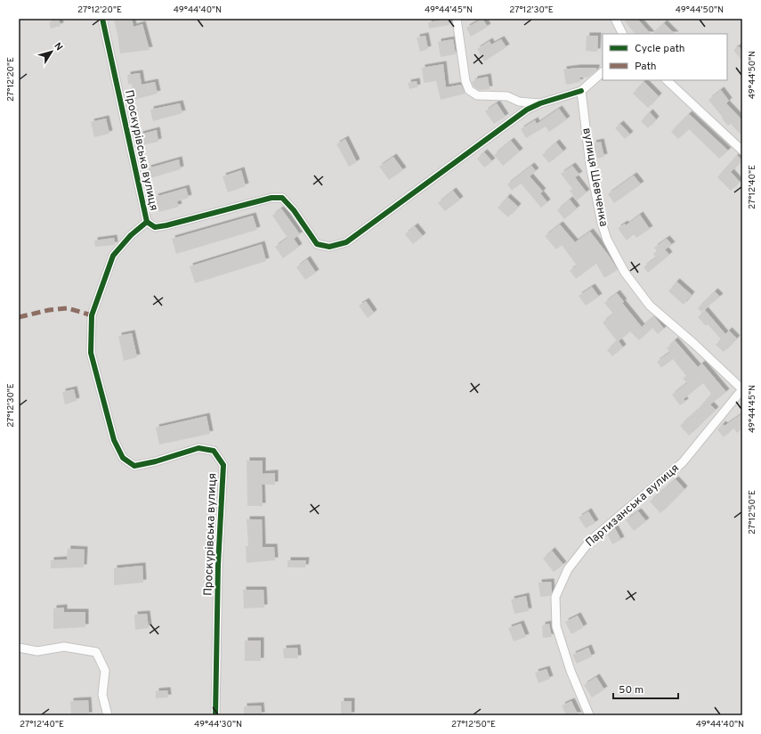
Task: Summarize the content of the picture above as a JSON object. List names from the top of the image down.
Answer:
{
  "streets": {
    "street": ["Проскурівська вулиця", "вулиця Шевченка", "Партизанська вулиця"]
  },
  "crossings": [
    ["вулиця Шевченка", "Партизанська вулиця"]
  ],
  "legend": ["Cycle path", "Path"],
  "scale_bar": "50 m",
  "north": "top right",
  "coordinates": [
    "27°12'20\"E",
    "49°44'40\"N",
    "49°44'45\"N",
    "27°12'30\"E",
    "49°44'50\"N",
    "27°12'40\"E",
    "27°12'50\"E",
    "49°44'30\"N"
  ]
}
